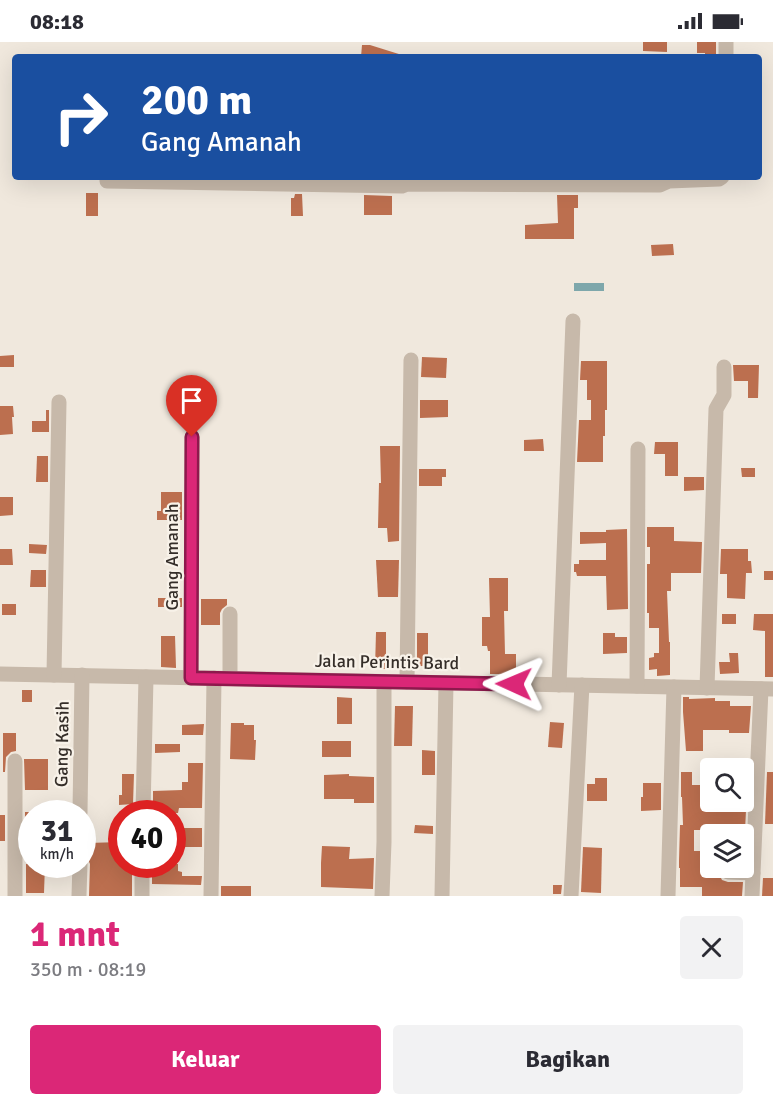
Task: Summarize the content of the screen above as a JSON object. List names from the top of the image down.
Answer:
{
  "streets": {
    "street": ["Gang Amanah", "Jalan Perintis Bard", "Gang Kasih"]
  },
  "crossings": [
    ["Gang Amanah", "Jalan Perintis Bard"],
    ["Jalan Perintis Bard", "Gang Kasih"]
  ],
  "page": {
    "status": "08:18",
    "turn": ["200 m", "Gang Amanah"],
    "speed": "31 km/h",
    "limit": "40",
    "heading": ["1 mnt", "350 m · 08:19"],
    "buttons": ["Keluar", "Bagikan"]
  }
}
